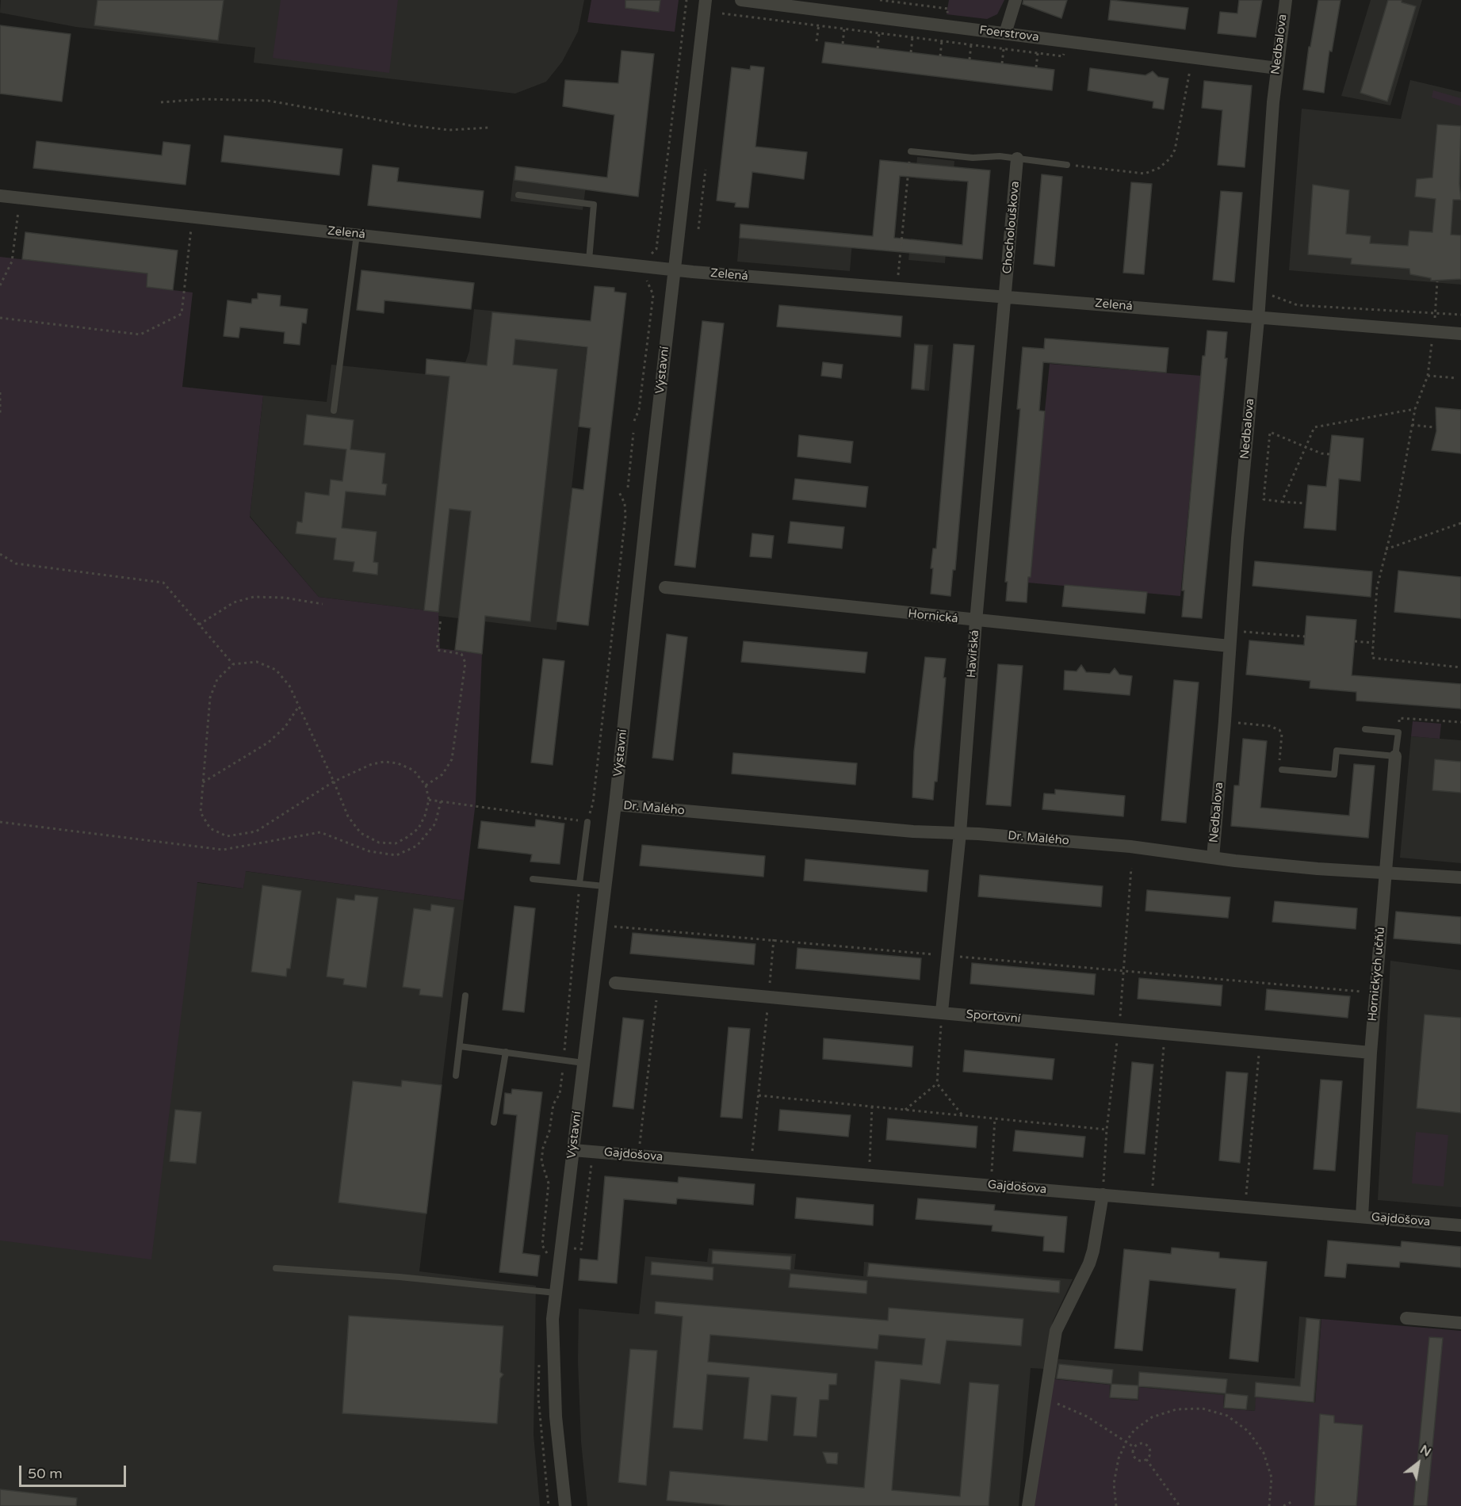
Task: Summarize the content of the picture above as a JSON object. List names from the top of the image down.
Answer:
{
  "streets": {
    "street": [
      "Foerstrova",
      "Nedbalova",
      "Chocholouškova",
      "Zelená",
      "Výstavní",
      "Hornická",
      "Havířská",
      "Dr. Malého",
      "Hornických učňů",
      "Sportovní",
      "Gajdošova"
    ]
  },
  "crossings": [
    ["Foerstrova", "Nedbalova"],
    ["Nedbalova", "Zelená"],
    ["Nedbalova", "Hornická"],
    ["Nedbalova", "Dr. Malého"],
    ["Chocholouškova", "Zelená"],
    ["Chocholouškova", "Havířská"],
    ["Zelená", "Výstavní"],
    ["Zelená", "Havířská"],
    ["Výstavní", "Dr. Malého"],
    ["Výstavní", "Gajdošova"],
    ["Hornická", "Havířská"],
    ["Havířská", "Dr. Malého"],
    ["Havířská", "Sportovní"],
    ["Dr. Malého", "Hornických učňů"],
    ["Hornických učňů", "Sportovní"],
    ["Hornických učňů", "Gajdošova"]
  ],
  "scale_bar": "50 m",
  "north": "top right"
}
